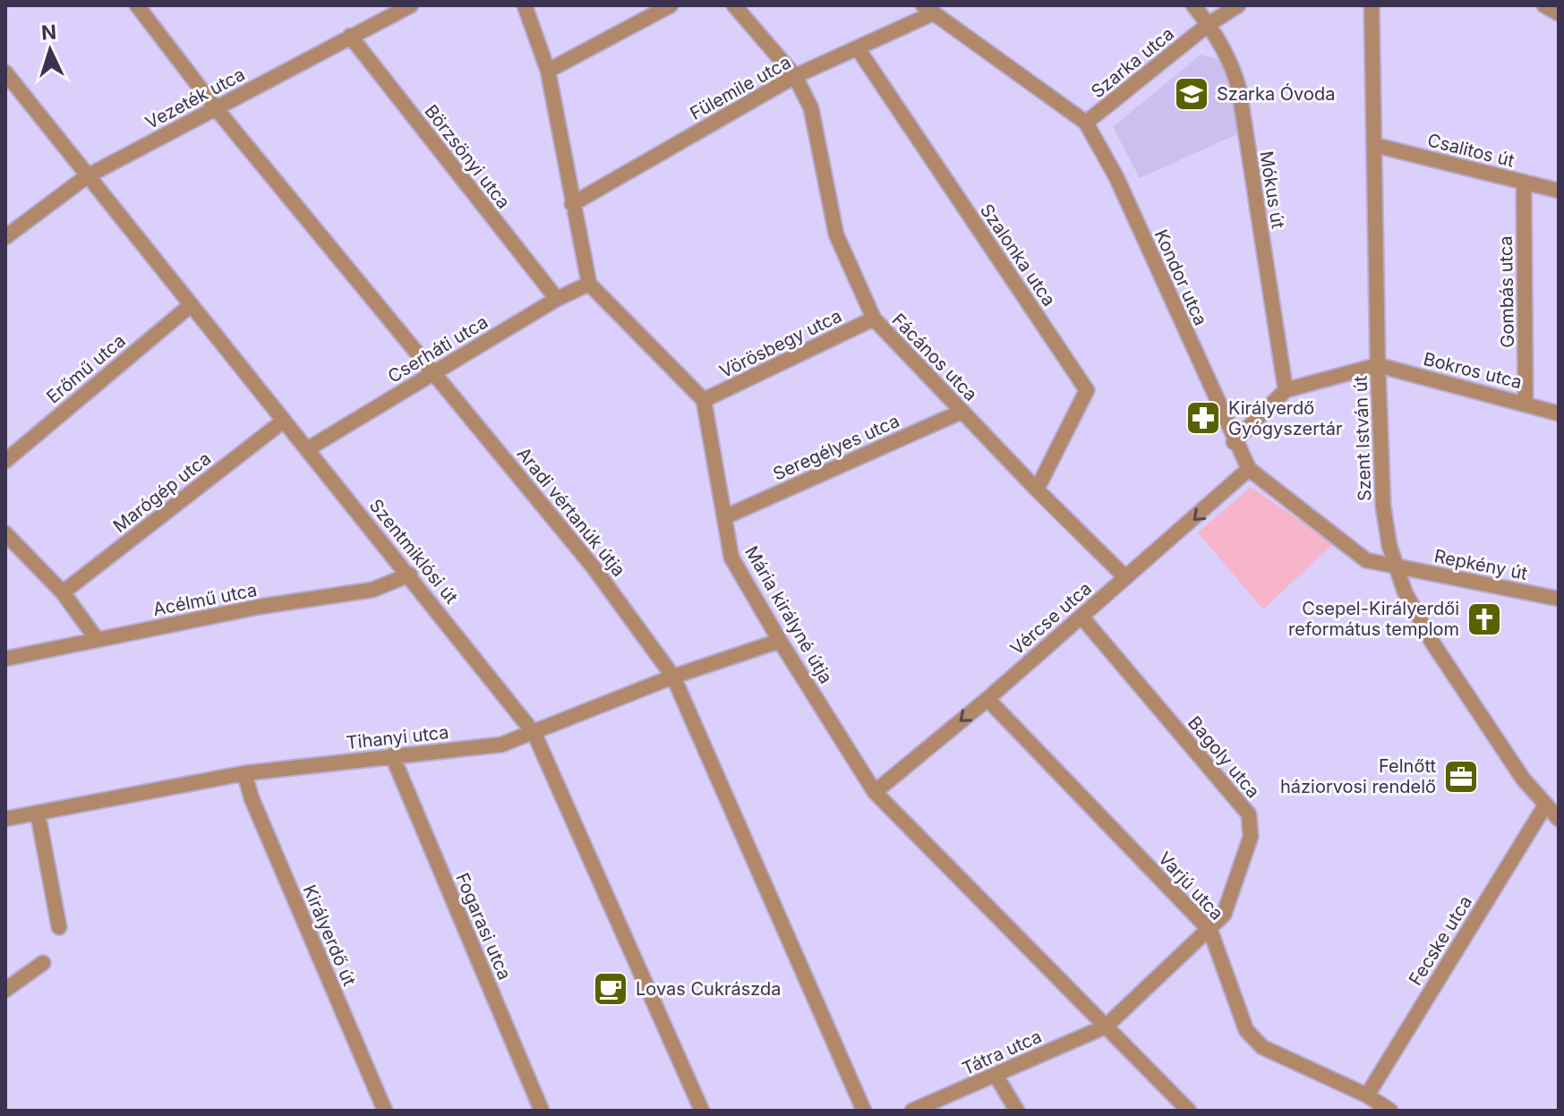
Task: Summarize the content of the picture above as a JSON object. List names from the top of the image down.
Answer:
{
  "streets": {
    "street": [
      "Szarka utca",
      "Fülemile utca",
      "Vezeték utca",
      "Csalitos út",
      "Börzsönyi utca",
      "Mókus út",
      "Szalonka utca",
      "Kondor utca",
      "Gombás utca",
      "Vörösbegy utca",
      "Cserháti utca",
      "Fácános utca",
      "Erőmű utca",
      "Bokros utca",
      "Szent István út",
      "Seregélyes utca",
      "Marógép utca",
      "Aradi vértanúk útja",
      "Szentmiklósi út",
      "Repkény út",
      "Acélmű utca",
      "Mária királyné útja",
      "Vércse utca",
      "Tihanyi utca",
      "Bagoly utca",
      "Varjú utca",
      "Fogarasi utca",
      "Királyerdő út",
      "Fecske utca",
      "Tátra utca"
    ]
  },
  "crossings": [
    ["Szarka utca", "Mókus út"],
    ["Szarka utca", "Kondor utca"],
    ["Fülemile utca", "Szalonka utca"],
    ["Fülemile utca", "Kondor utca"],
    ["Fülemile utca", "Fácános utca"],
    ["Vezeték utca", "Börzsönyi utca"],
    ["Vezeték utca", "Aradi vértanúk útja"],
    ["Vezeték utca", "Szentmiklósi út"],
    ["Csalitos út", "Gombás utca"],
    ["Csalitos út", "Szent István út"],
    ["Börzsönyi utca", "Cserháti utca"],
    ["Szalonka utca", "Fácános utca"],
    ["Kondor utca", "Szent István út"],
    ["Kondor utca", "Repkény út"],
    ["Kondor utca", "Vércse utca"],
    ["Gombás utca", "Bokros utca"],
    ["Vörösbegy utca", "Fácános utca"],
    ["Vörösbegy utca", "Mária királyné útja"],
    ["Cserháti utca", "Aradi vértanúk útja"],
    ["Cserháti utca", "Szentmiklósi út"],
    ["Fácános utca", "Seregélyes utca"],
    ["Fácános utca", "Vércse utca"],
    ["Erőmű utca", "Szentmiklósi út"],
    ["Bokros utca", "Szent István út"],
    ["Szent István út", "Repkény út"],
    ["Szent István út", "Fecske utca"],
    ["Seregélyes utca", "Mária királyné útja"],
    ["Marógép utca", "Szentmiklósi út"],
    ["Aradi vértanúk útja", "Tihanyi utca"],
    ["Szentmiklósi út", "Acélmű utca"],
    ["Szentmiklósi út", "Tihanyi utca"],
    ["Mária királyné útja", "Vércse utca"],
    ["Mária királyné útja", "Tihanyi utca"],
    ["Mária királyné útja", "Bagoly utca"],
    ["Mária királyné útja", "Tátra utca"],
    ["Vércse utca", "Bagoly utca"],
    ["Vércse utca", "Varjú utca"],
    ["Tihanyi utca", "Fogarasi utca"],
    ["Tihanyi utca", "Királyerdő út"],
    ["Bagoly utca", "Varjú utca"],
    ["Bagoly utca", "Tátra utca"],
    ["Varjú utca", "Fecske utca"]
  ],
  "one_way": ["Vércse utca"],
  "places": {
    "school or university": ["Szarka Óvoda"],
    "pharmacy": ["Királyerdő Gyógyszertár"],
    "church": ["Csepel-Királyerdői református templom"],
    "office": ["Felnőtt háziorvosi rendelő"],
    "cafe": ["Lovas Cukrászda"]
  },
  "north": "top"
}
